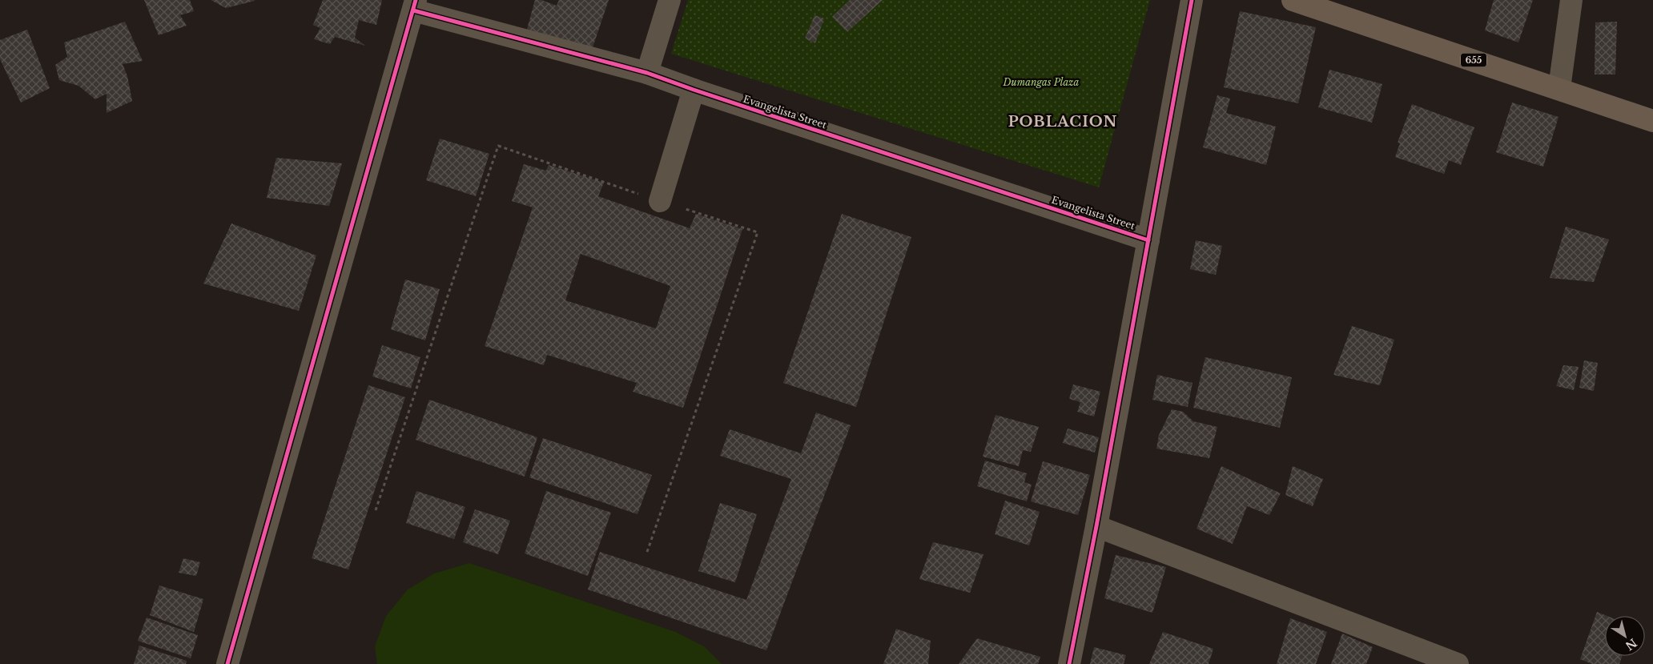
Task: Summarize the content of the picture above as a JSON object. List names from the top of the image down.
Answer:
{
  "streets": {
    "main road": ["655"],
    "street": ["Evangelista Street"]
  },
  "districts": ["POBLACION"],
  "parks": ["Dumangas Plaza"],
  "north": "bottom right"
}
